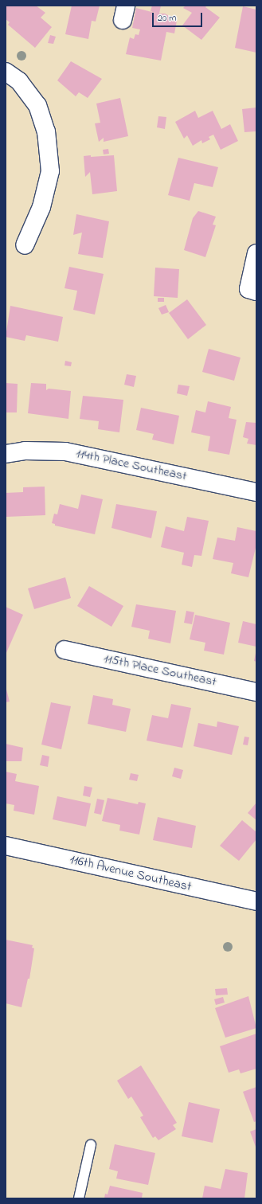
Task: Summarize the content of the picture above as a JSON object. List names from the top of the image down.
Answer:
{
  "streets": {
    "street": ["114th Place Southeast", "115th Place Southeast", "116th Avenue Southeast"]
  },
  "scale_bar": "20 m"
}
